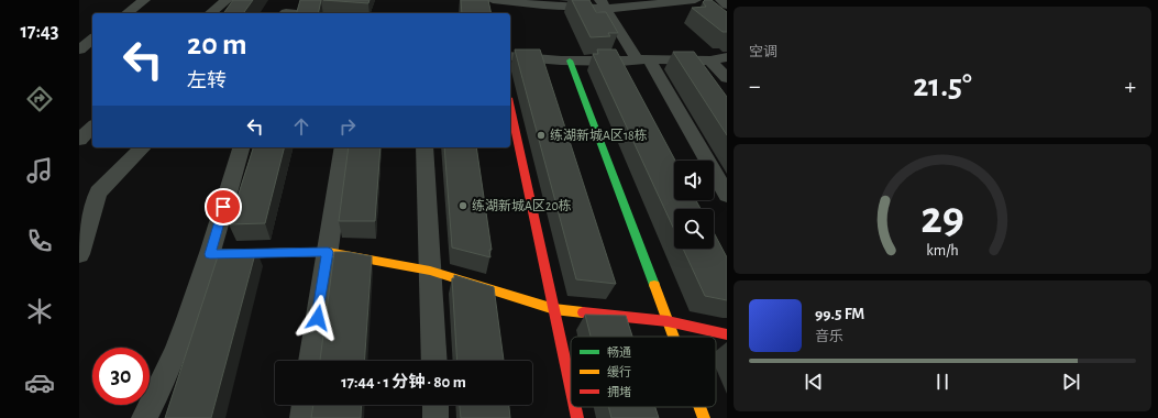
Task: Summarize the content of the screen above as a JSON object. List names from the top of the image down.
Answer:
{
  "places": ["练湖新城A区18栋", "练湖新城A区20栋"],
  "legend": ["畅通", "缓行", "拥堵"],
  "page": {
    "tabs": "17:43",
    "tile": "空调",
    "turn": ["20 m", "左转"],
    "heat": ["−", "21.5°", "+"],
    "song": ["99.5 FM", "音乐"],
    "limit": "30",
    "trip": "17:44 · 1 分钟 · 80 m",
    "gauge": ["29", "km/h"]
  }
}
